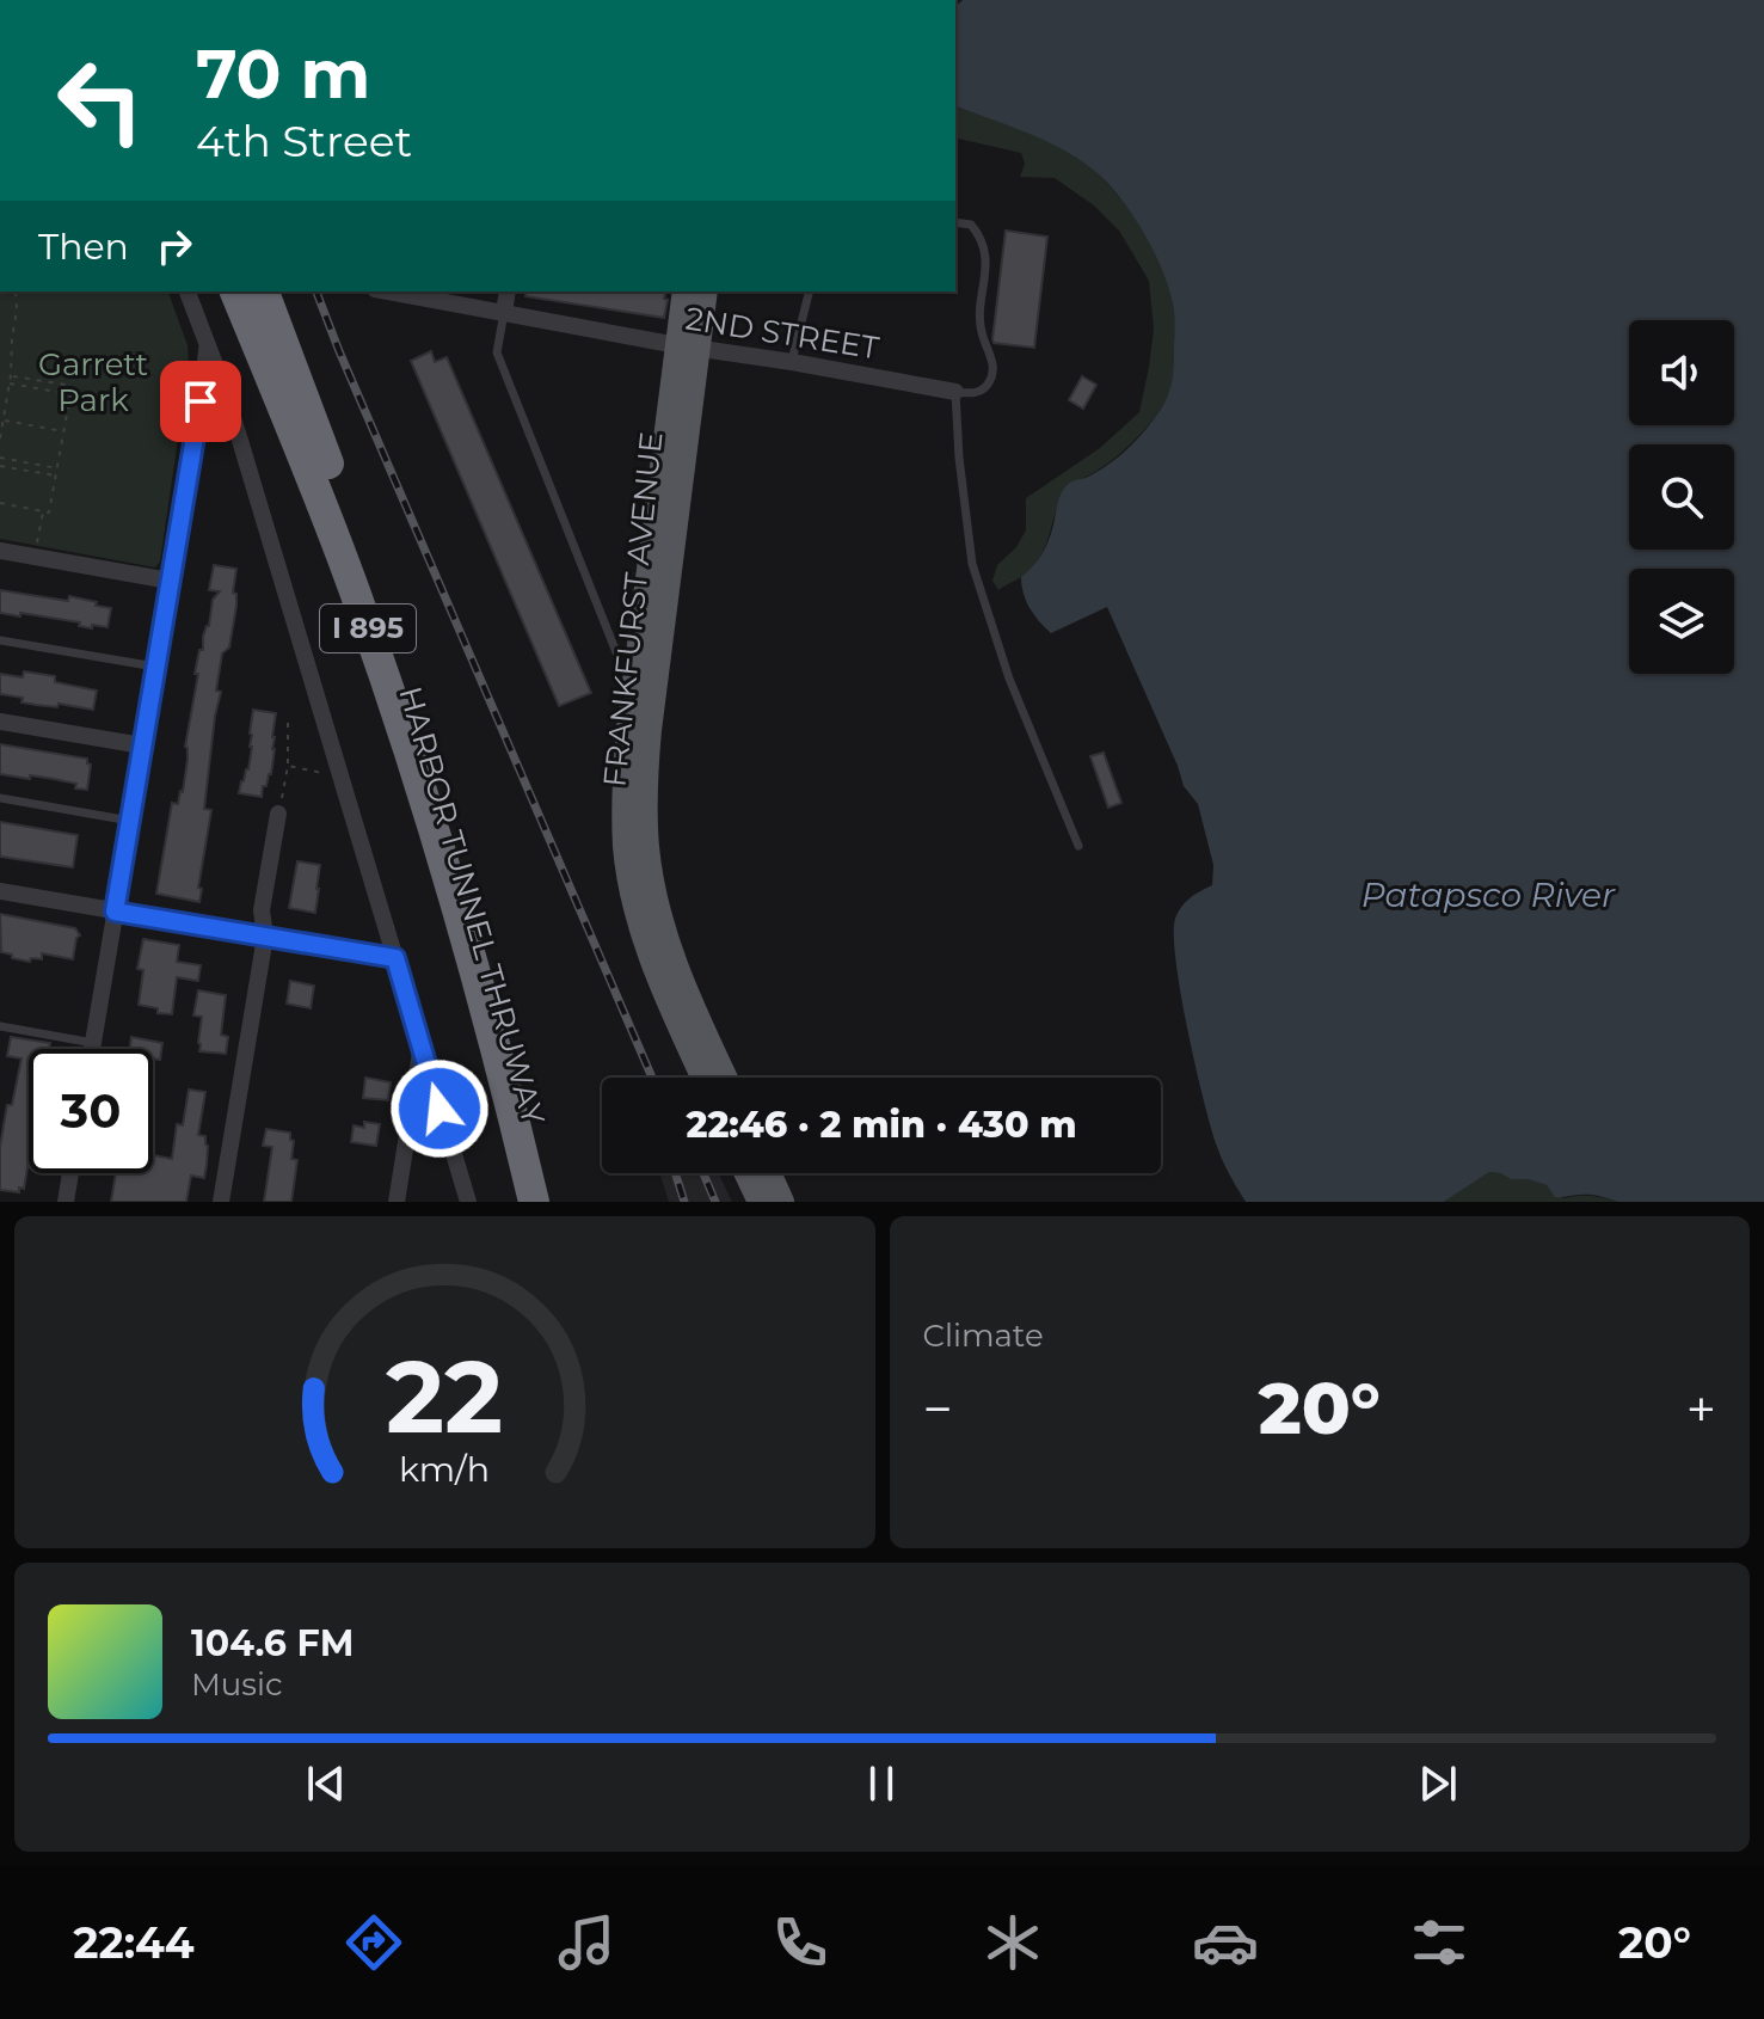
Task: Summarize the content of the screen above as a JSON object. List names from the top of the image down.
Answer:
{
  "streets": {
    "highway": ["I 895", "HARBOR TUNNEL THRUWAY"],
    "main road": ["FRANKFURST AVENUE"],
    "street": ["2ND STREET"]
  },
  "crossings": [
    ["2ND STREET", "FRANKFURST AVENUE"]
  ],
  "water": ["Patapsco River"],
  "parks": ["Garrett Park"],
  "page": {
    "turn": ["70 m", "4th Street"],
    "then": "Then",
    "limit": "30",
    "trip": "22:46 · 2 min · 430 m",
    "tile": "Climate",
    "heat": ["−", "20°", "+"],
    "song": ["104.6 FM", "Music"],
    "tabs": ["22:44", "20°"],
    "gauge": ["22", "km/h"]
  }
}
